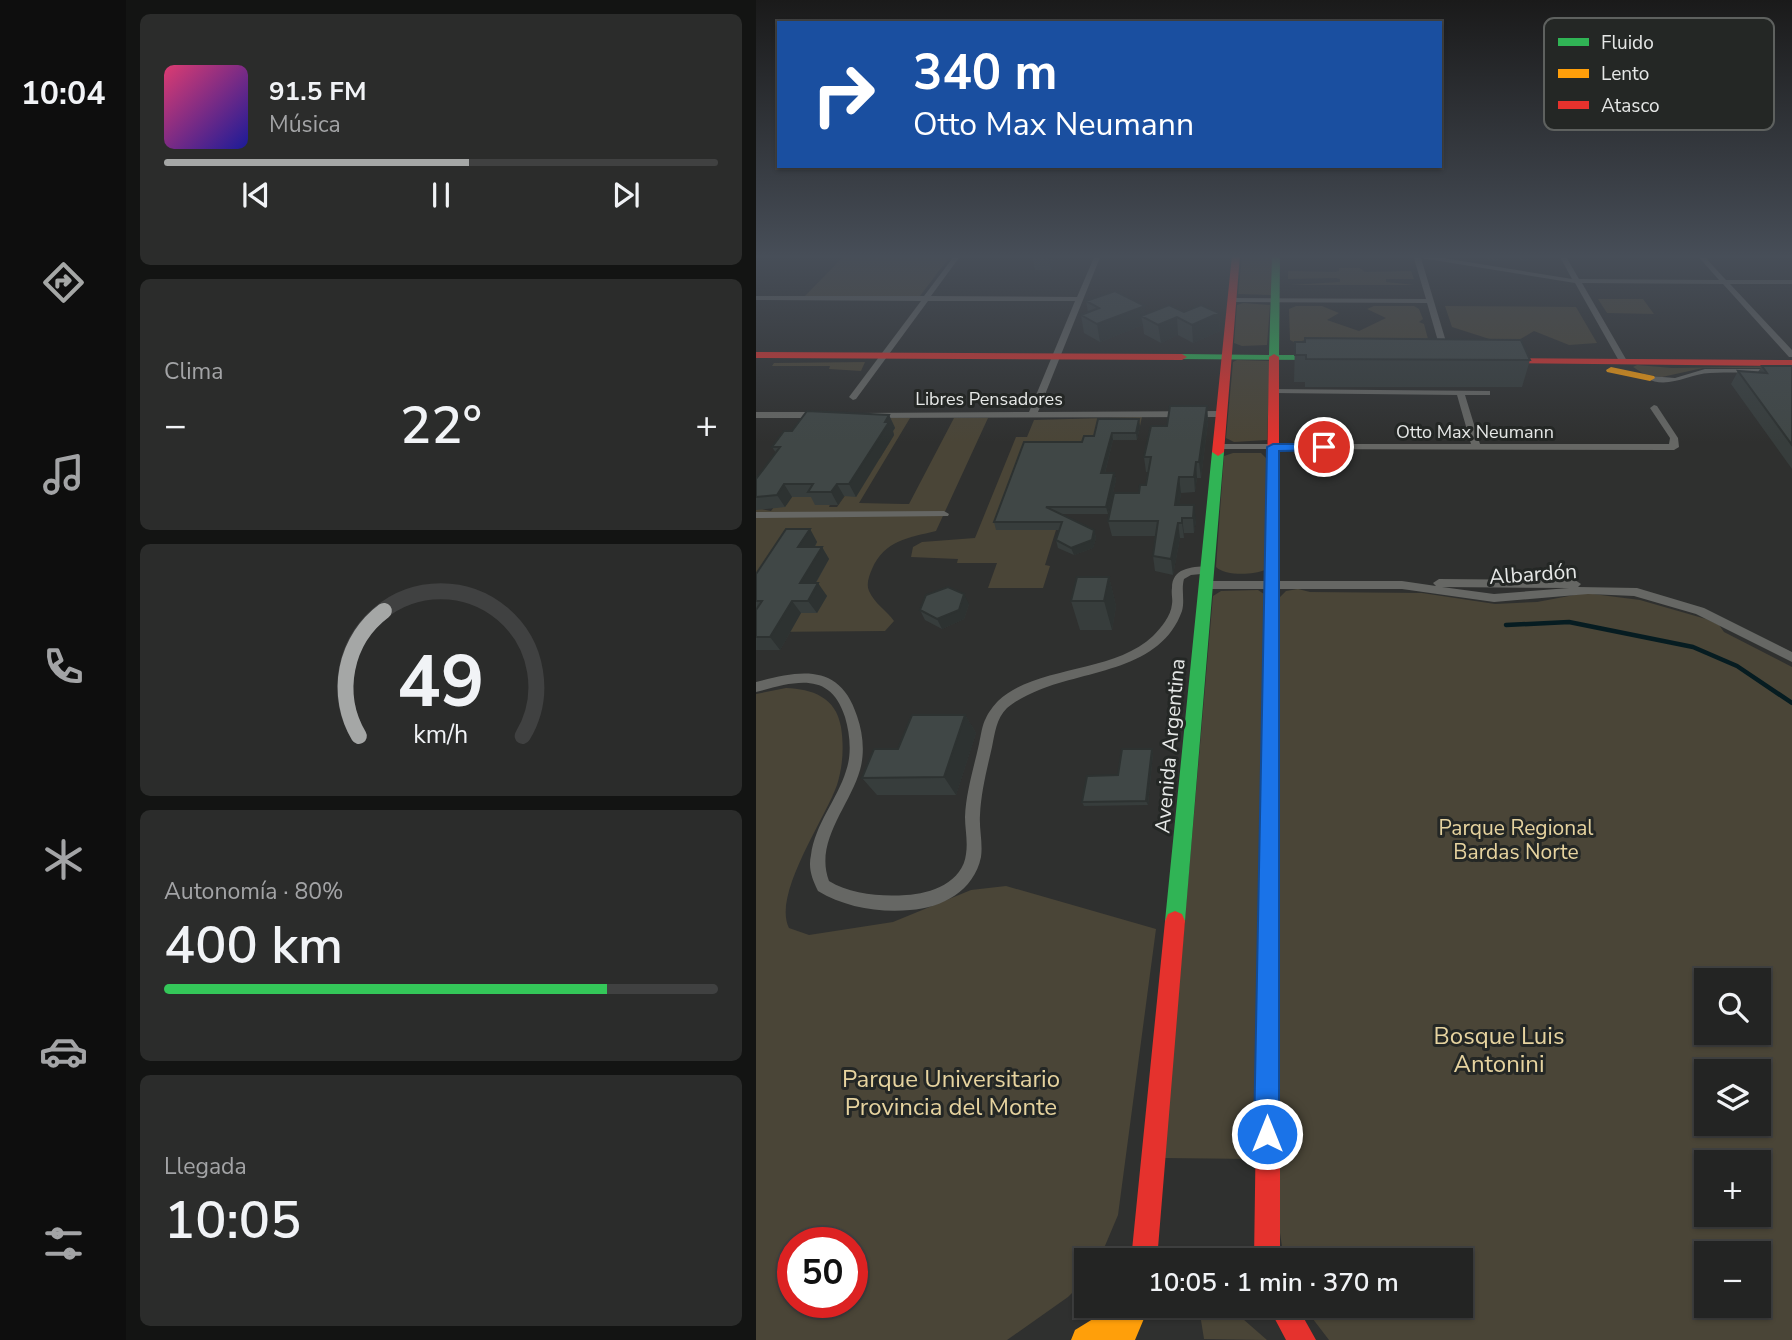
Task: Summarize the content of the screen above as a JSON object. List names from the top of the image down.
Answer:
{
  "streets": {
    "main road": ["Avenida Argentina"],
    "street": ["Libres Pensadores", "Otto Max Neumann", "Albardón"]
  },
  "crossings": [
    ["Libres Pensadores", "Avenida Argentina"],
    ["Albardón", "Avenida Argentina"]
  ],
  "parks": ["Parque Regional Bardas Norte", "Bosque Luis Antonini", "Parque Universitario Provincia del Monte"],
  "legend": ["Fluido", "Lento", "Atasco"],
  "page": {
    "tabs": "10:04",
    "turn": ["340 m", "Otto Max Neumann"],
    "song": ["91.5 FM", "Música"],
    "tile": [
      "Clima",
      ["Autonomía · 80%", "400 km"],
      ["Llegada", "10:05"]
    ],
    "heat": ["−", "22°", "+"],
    "map_buttons": ["+", "−"],
    "limit": "50",
    "trip": "10:05 · 1 min · 370 m",
    "gauge": ["49", "km/h"]
  }
}
